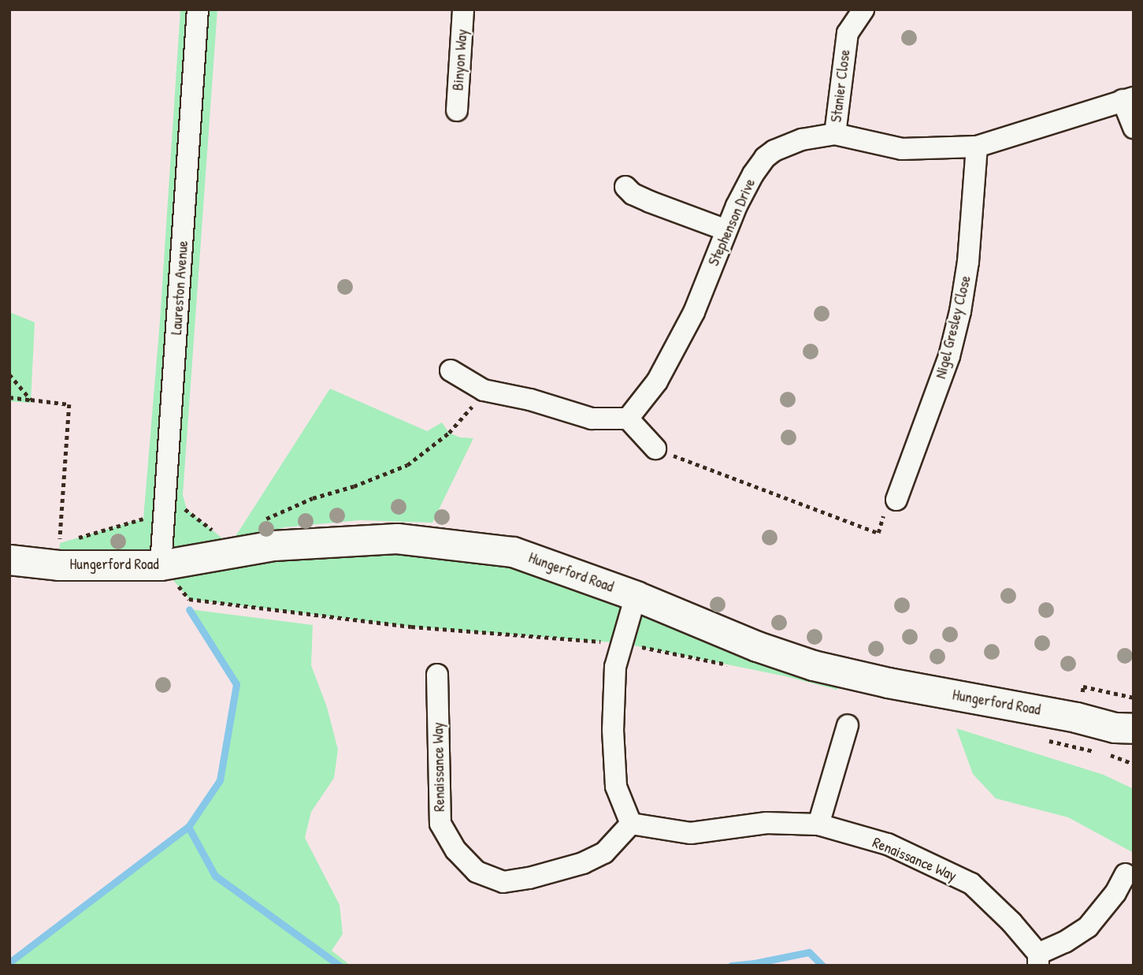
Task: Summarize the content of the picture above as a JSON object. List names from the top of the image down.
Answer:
{
  "streets": {
    "street": [
      "Binyon Way",
      "Stanier Close",
      "Stephenson Drive",
      "Laureston Avenue",
      "Nigel Gresley Close",
      "Hungerford Road",
      "Renaissance Way"
    ]
  },
  "crossings": [
    ["Stanier Close", "Stephenson Drive"],
    ["Stephenson Drive", "Nigel Gresley Close"],
    ["Laureston Avenue", "Hungerford Road"]
  ]
}
